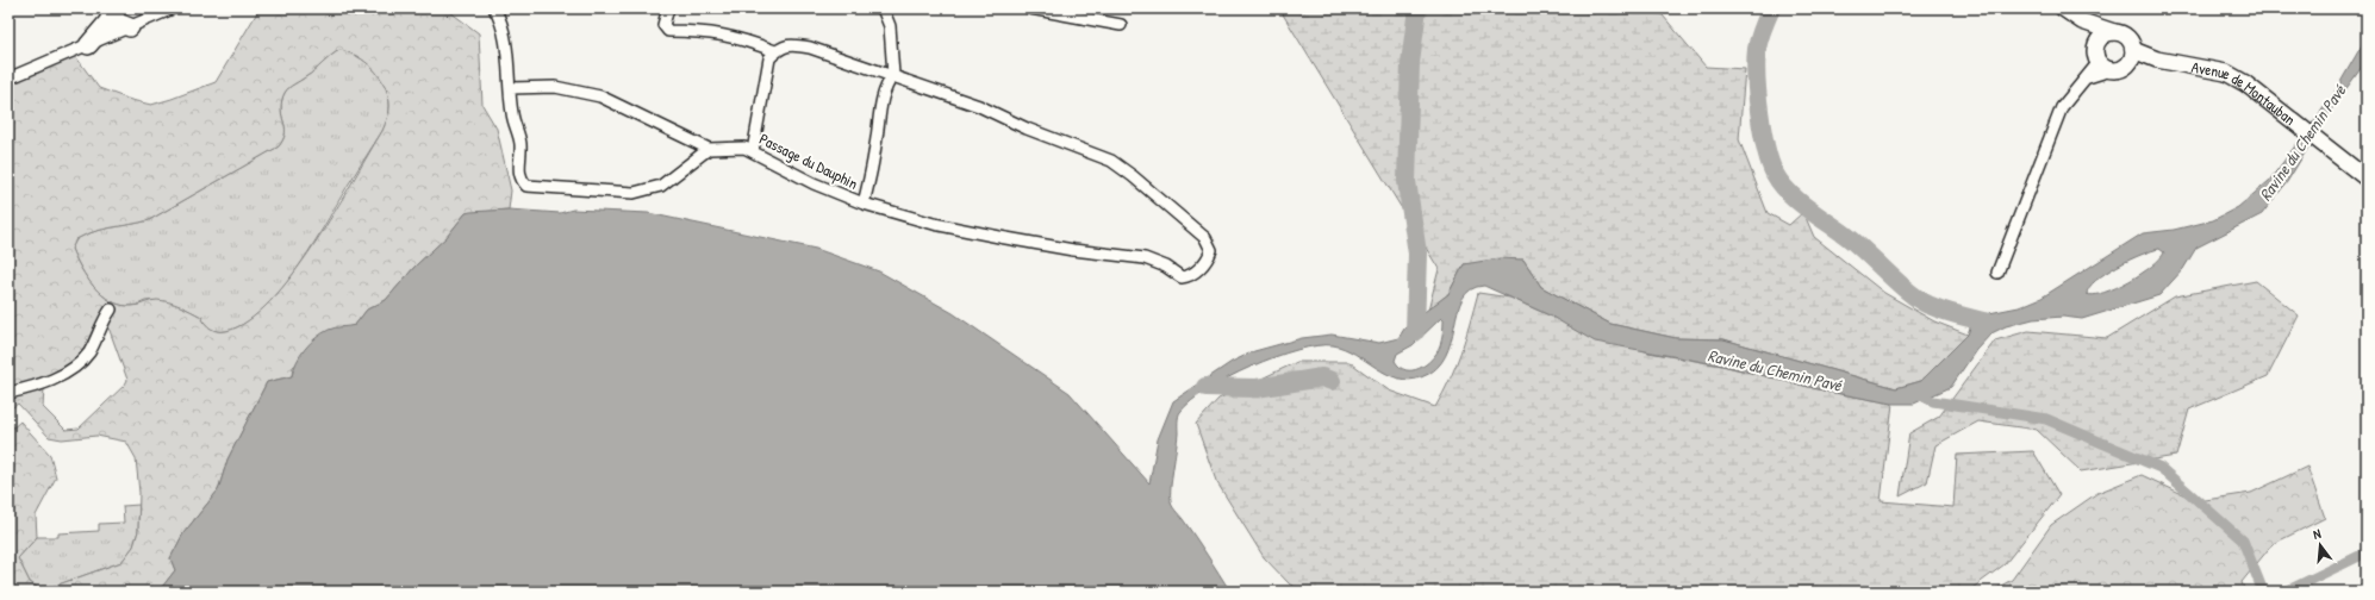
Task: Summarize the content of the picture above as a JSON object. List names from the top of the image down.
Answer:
{
  "streets": {
    "main road": ["Avenue de Montauban"],
    "street": ["Passage du Dauphin"]
  },
  "water": ["Ravine du Chemin Pavé"],
  "north": "top"
}
